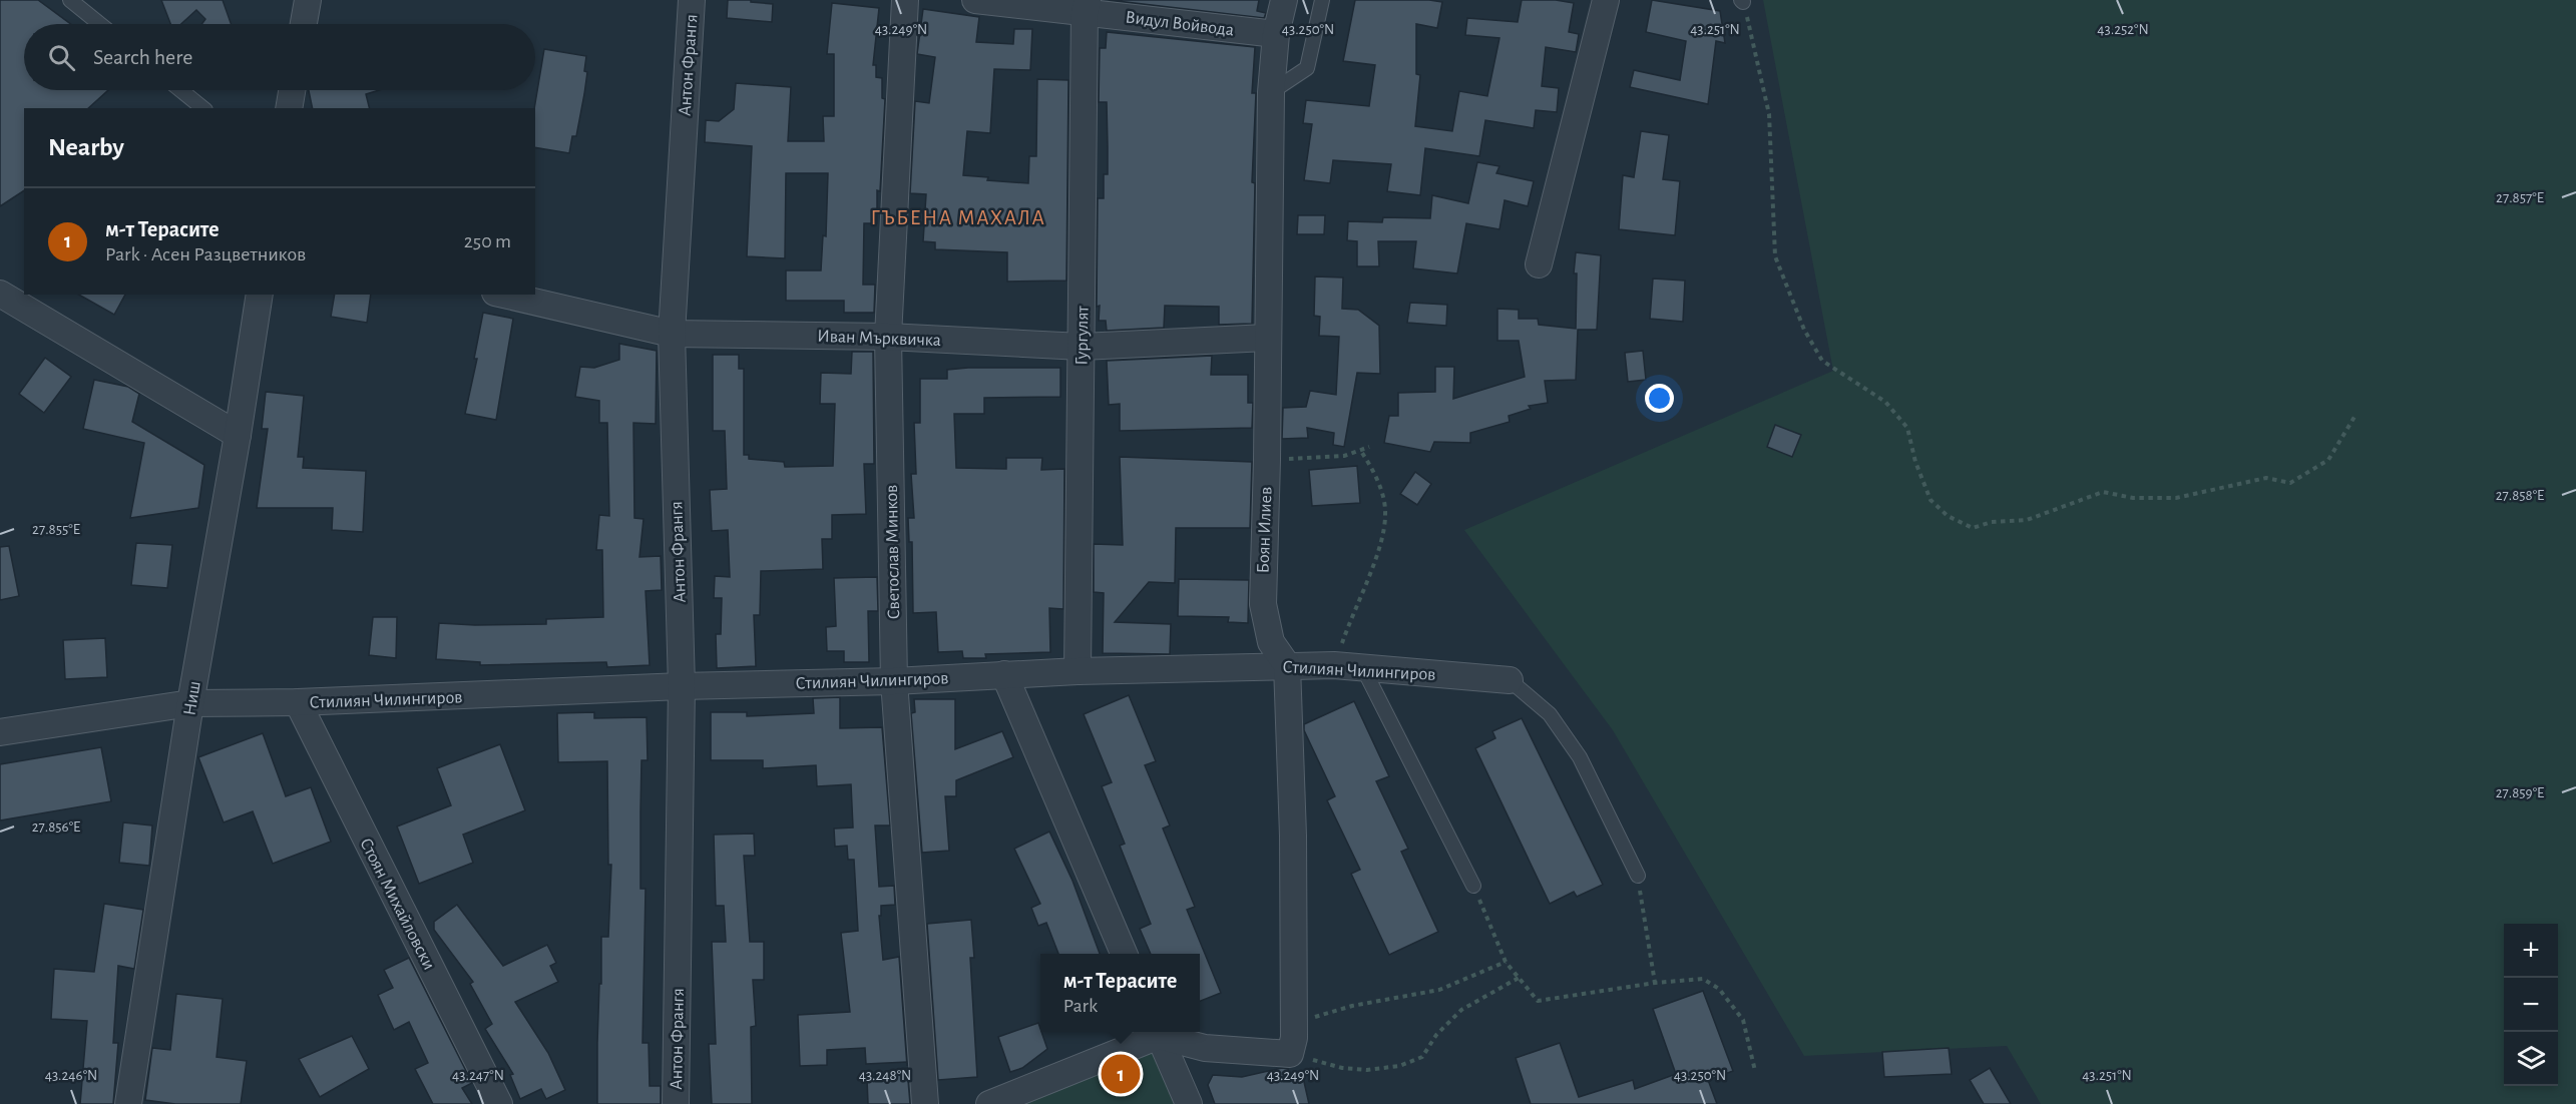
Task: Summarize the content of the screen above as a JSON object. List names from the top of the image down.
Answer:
{
  "streets": {
    "street": [
      "Видул Войвода",
      "Антон Франгя",
      "Гургулят",
      "Иван Мърквичка",
      "Боян Илиев",
      "Светослав Минков",
      "Стилиян Чилингиров",
      "Ниш",
      "Стоян Михайловски"
    ]
  },
  "crossings": [
    ["Видул Войвода", "Гургулят"],
    ["Видул Войвода", "Боян Илиев"],
    ["Антон Франгя", "Иван Мърквичка"],
    ["Антон Франгя", "Стилиян Чилингиров"],
    ["Гургулят", "Иван Мърквичка"],
    ["Гургулят", "Стилиян Чилингиров"],
    ["Иван Мърквичка", "Боян Илиев"],
    ["Иван Мърквичка", "Светослав Минков"],
    ["Боян Илиев", "Стилиян Чилингиров"],
    ["Светослав Минков", "Стилиян Чилингиров"],
    ["Стилиян Чилингиров", "Ниш"],
    ["Стилиян Чилингиров", "Стоян Михайловски"]
  ],
  "districts": ["ГЪБЕНА МАХАЛА"],
  "page": {
    "search": "Search here",
    "heading": "Nearby",
    "list": [
      {
        "mark": "1",
        "name": "м-т Терасите",
        "note": "Park · Асен Разцветников",
        "value": "250 m"
      }
    ],
    "map_buttons": ["+", "−"],
    "popup": ["м-т Терасите", "Park"],
    "pins": "1"
  },
  "coordinates": [
    "43.249°N",
    "43.250°N",
    "43.251°N",
    "43.252°N",
    "27.857°E",
    "27.858°E",
    "27.855°E",
    "27.859°E",
    "27.856°E",
    "43.246°N",
    "43.247°N",
    "43.248°N"
  ]
}
